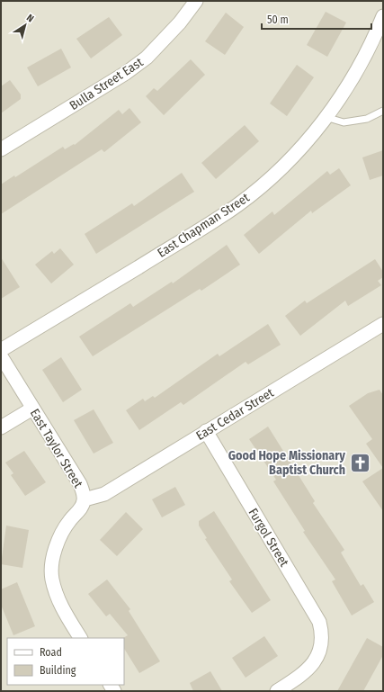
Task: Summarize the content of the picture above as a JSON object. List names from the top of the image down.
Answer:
{
  "streets": {
    "street": [
      "Bulla Street East",
      "East Chapman Street",
      "East Cedar Street",
      "East Taylor Street",
      "Furgol Street"
    ]
  },
  "crossings": [
    ["East Cedar Street", "East Taylor Street"],
    ["East Cedar Street", "Furgol Street"]
  ],
  "places": {
    "church": ["Good Hope Missionary Baptist Church"]
  },
  "legend": ["Road", "Building"],
  "scale_bar": "50 m",
  "north": "top right"
}
